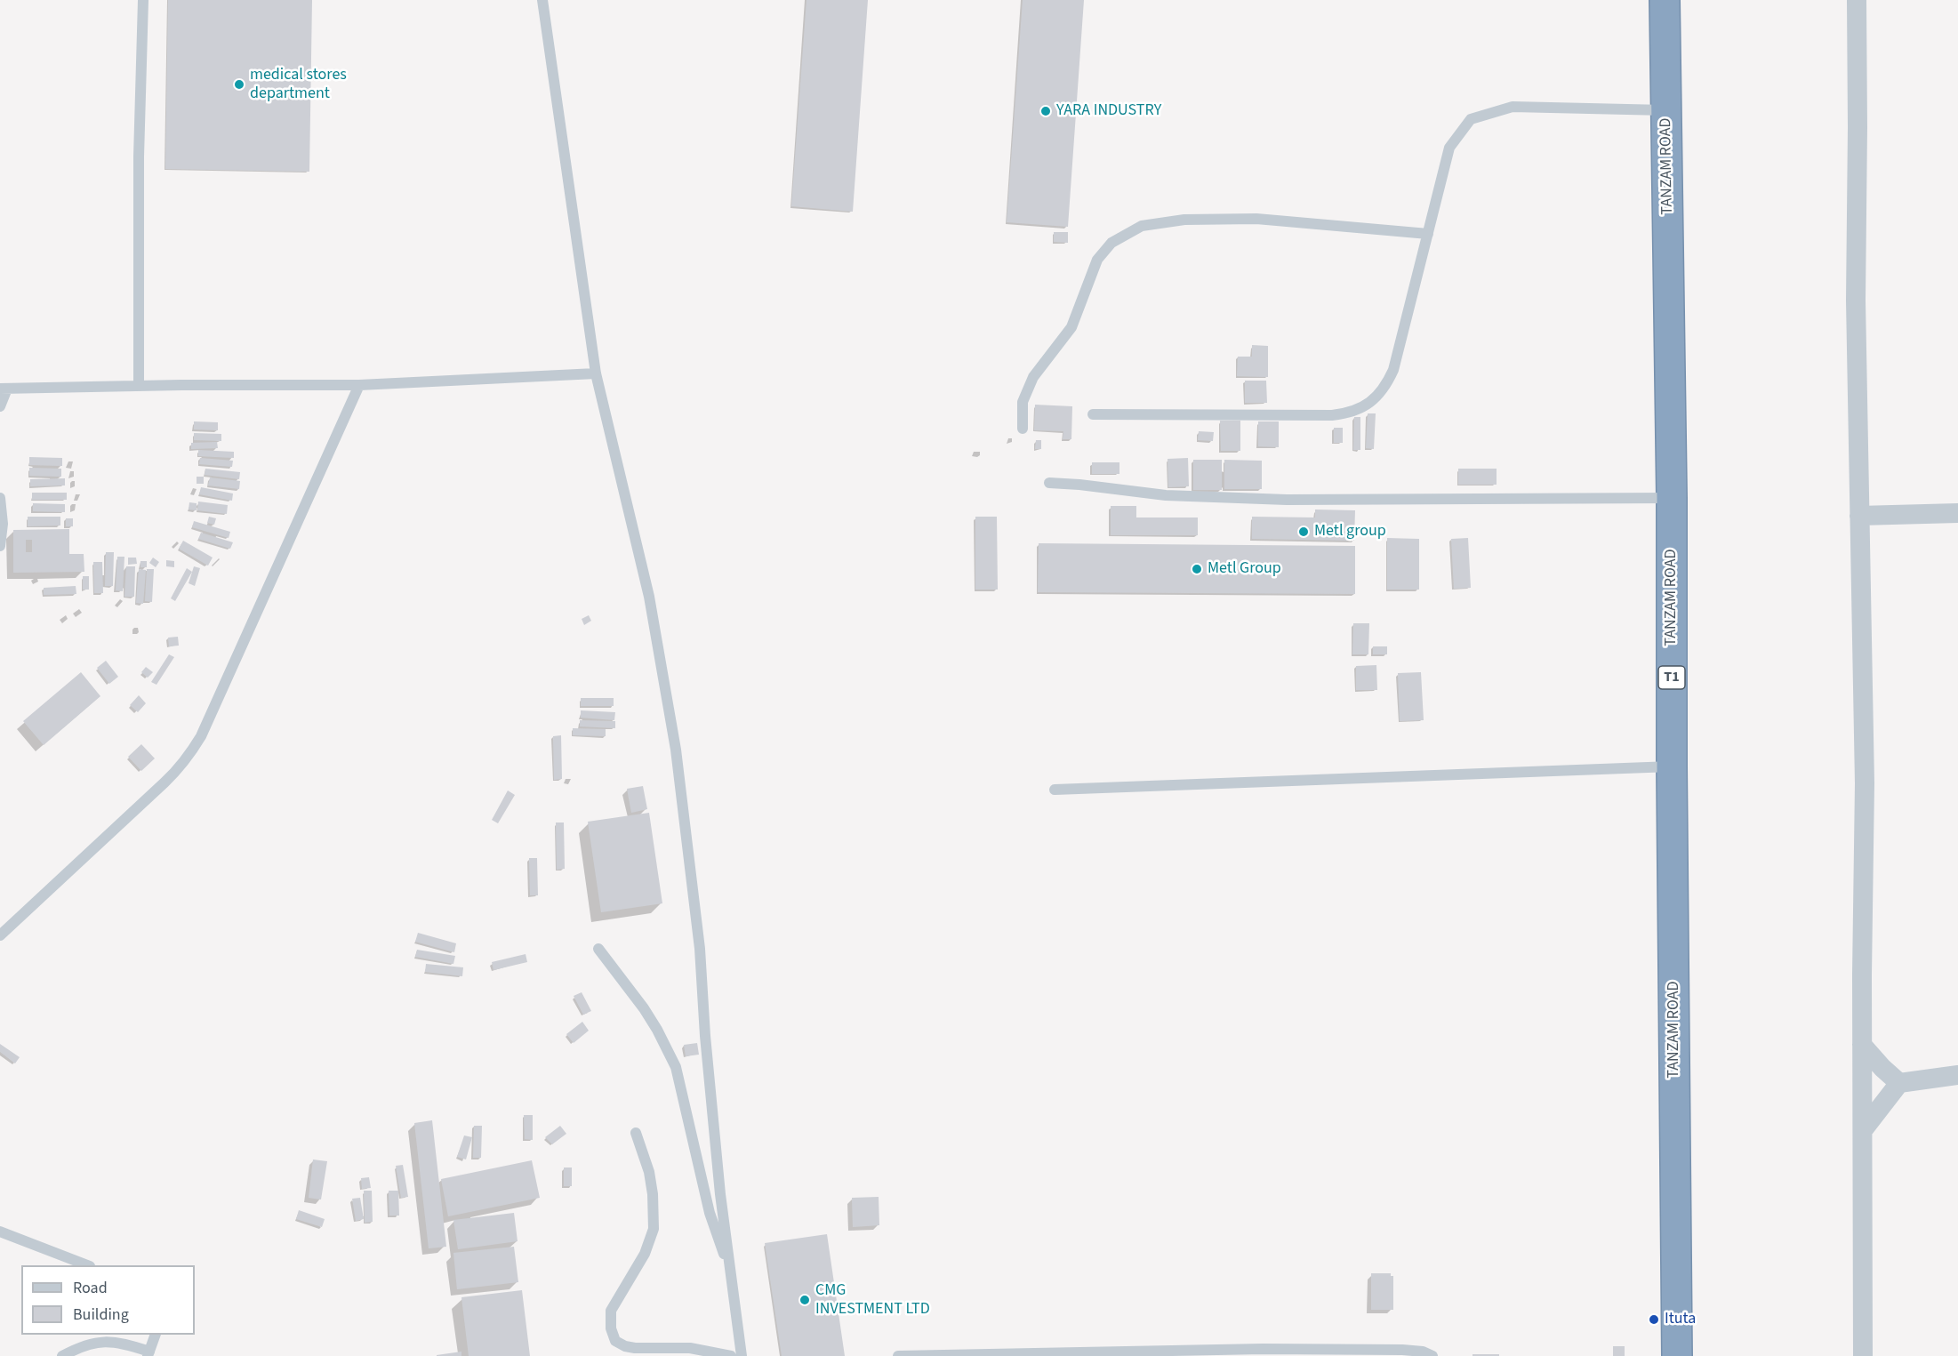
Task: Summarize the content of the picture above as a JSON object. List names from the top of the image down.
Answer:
{
  "streets": {
    "highway": ["TANZAM ROAD", "T1"]
  },
  "places": [
    "medical stores department",
    "YARA INDUSTRY",
    "Metl group",
    "Metl Group",
    "CMG INVESTMENT LTD",
    "Ituta"
  ],
  "legend": ["Road", "Building"]
}
